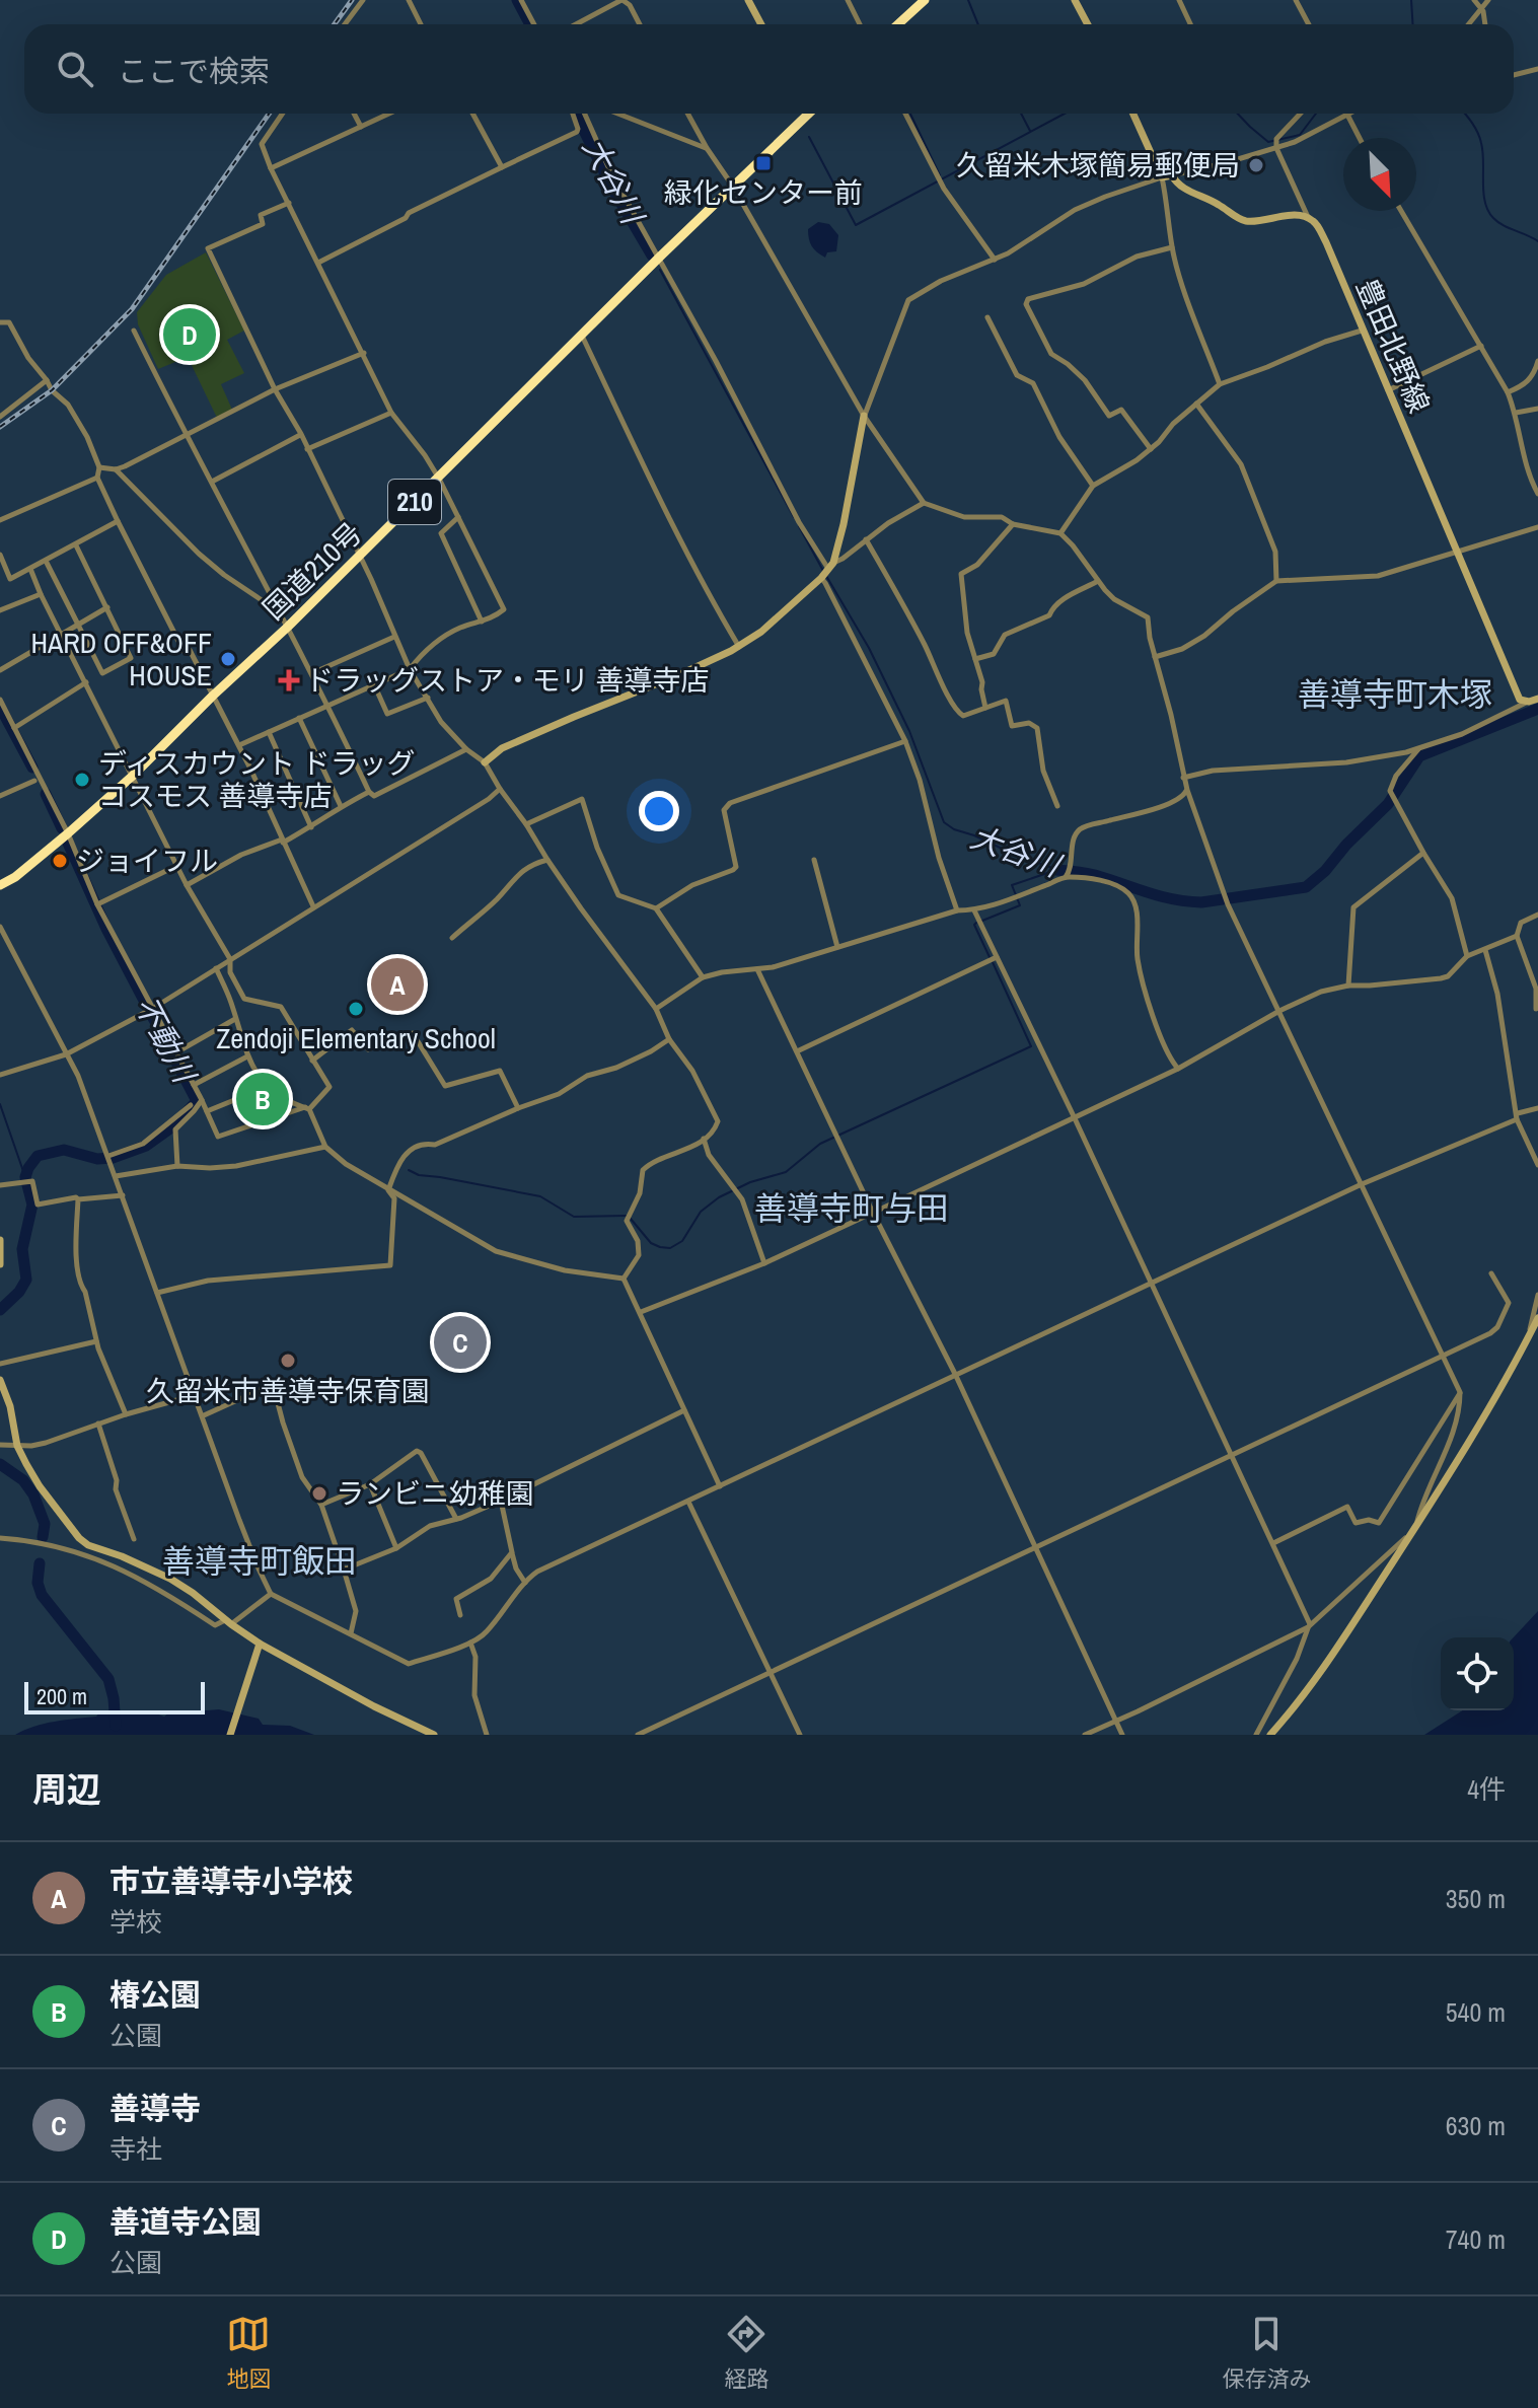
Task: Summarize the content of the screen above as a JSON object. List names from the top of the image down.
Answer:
{
  "streets": {
    "highway": ["210", "国道210号"],
    "main road": ["豊田北野線"]
  },
  "districts": ["善導寺町木塚", "善導寺町与田", "善導寺町飯田"],
  "water": ["大谷川", "不動川"],
  "places": {
    "transit": ["緑化センター前"],
    "other": [
      "久留米木塚簡易郵便局",
      "HARD OFF&OFF HOUSE",
      "ディスカウント ドラッグ コスモス 善導寺店",
      "ジョイフル",
      "Zendoji Elementary School",
      "久留米市善導寺保育園",
      "ランビニ幼稚園"
    ],
    "health": ["ドラッグストア・モリ 善導寺店"]
  },
  "scale_bar": "200 m",
  "north": "bottom right",
  "page": {
    "search": "ここで検索",
    "pins": [
      "D",
      "A",
      "B",
      "C"
    ],
    "scale": "200 m",
    "heading": ["周辺", "4件"],
    "list": [
      {
        "mark": "A",
        "name": "市立善導寺小学校",
        "note": "学校",
        "value": "350 m"
      },
      {
        "mark": "B",
        "name": "椿公園",
        "note": "公園",
        "value": "540 m"
      },
      {
        "mark": "C",
        "name": "善導寺",
        "note": "寺社",
        "value": "630 m"
      },
      {
        "mark": "D",
        "name": "善道寺公園",
        "note": "公園",
        "value": "740 m"
      }
    ],
    "nav": ["地図", "経路", "保存済み"]
  }
}
